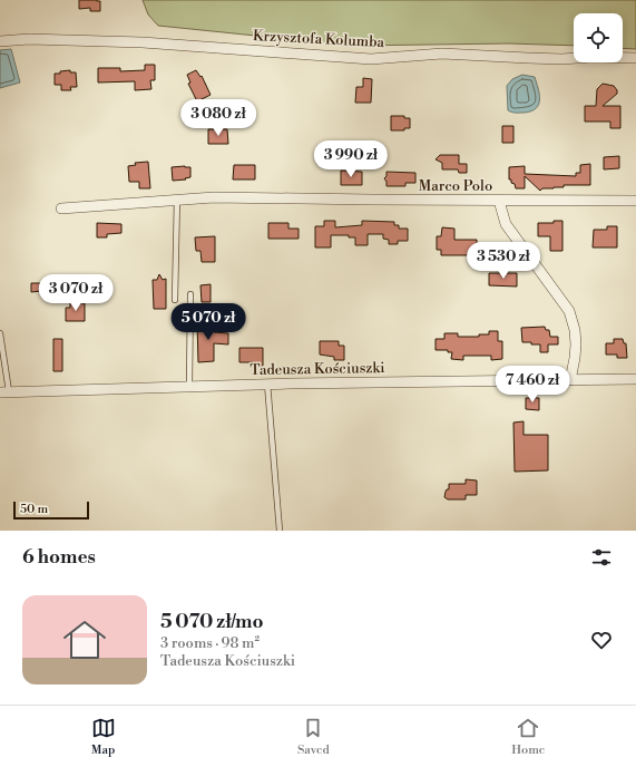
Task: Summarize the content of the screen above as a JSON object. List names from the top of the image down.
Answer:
{
  "streets": {
    "street": ["Krzysztofa Kolumba", "Marco Polo", "Tadeusza Kościuszki"]
  },
  "scale_bar": "50 m",
  "page": {
    "price": [
      "3 080 zł",
      "3 990 zł",
      "3 530 zł",
      "3 070 zł",
      "5 070 zł",
      "7 460 zł"
    ],
    "scale": "50 m",
    "heading": "6 homes",
    "list": [
      {
        "name": "5 070 zł/mo",
        "note": "3 rooms · 98 m² · Tadeusza Kościuszki"
      }
    ],
    "tabs": ["Map", "Saved", "Home"]
  }
}
